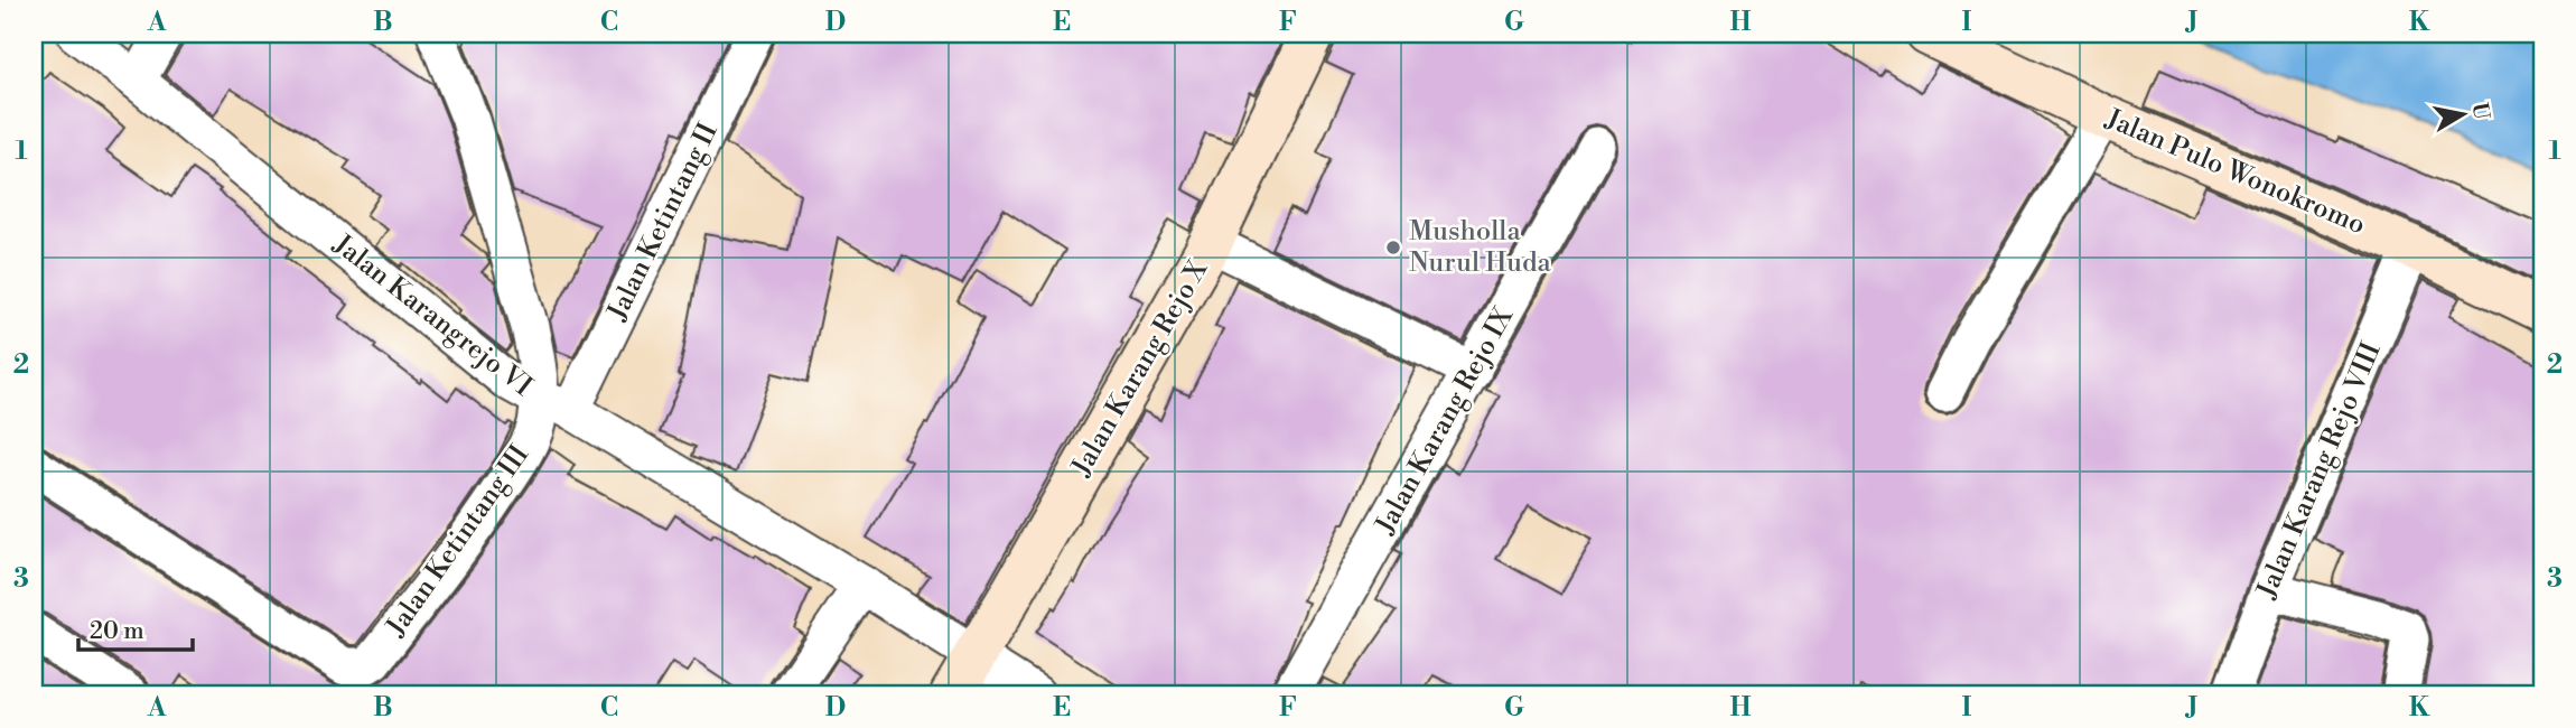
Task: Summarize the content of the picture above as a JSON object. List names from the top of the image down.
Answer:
{
  "streets": {
    "street": [
      "Jalan Pulo Wonokromo",
      "Jalan Ketintang II",
      "Jalan Karangrejo VI",
      "Jalan Karang Rejo X",
      "Jalan Karang Rejo IX",
      "Jalan Karang Rejo VIII",
      "Jalan Ketintang III"
    ]
  },
  "crossings": [
    ["Jalan Pulo Wonokromo", "Jalan Karang Rejo VIII"],
    ["Jalan Ketintang II", "Jalan Karangrejo VI"],
    ["Jalan Ketintang II", "Jalan Ketintang III"],
    ["Jalan Karangrejo VI", "Jalan Karang Rejo X"],
    ["Jalan Karangrejo VI", "Jalan Ketintang III"]
  ],
  "places": ["Musholla Nurul Huda"],
  "scale_bar": "20 m",
  "north": "right",
  "grid": {
    "columns": [
      "A",
      "B",
      "C",
      "D",
      "E",
      "F",
      "G",
      "H",
      "I",
      "J",
      "K"
    ],
    "rows": ["1", "2", "3"]
  }
}
